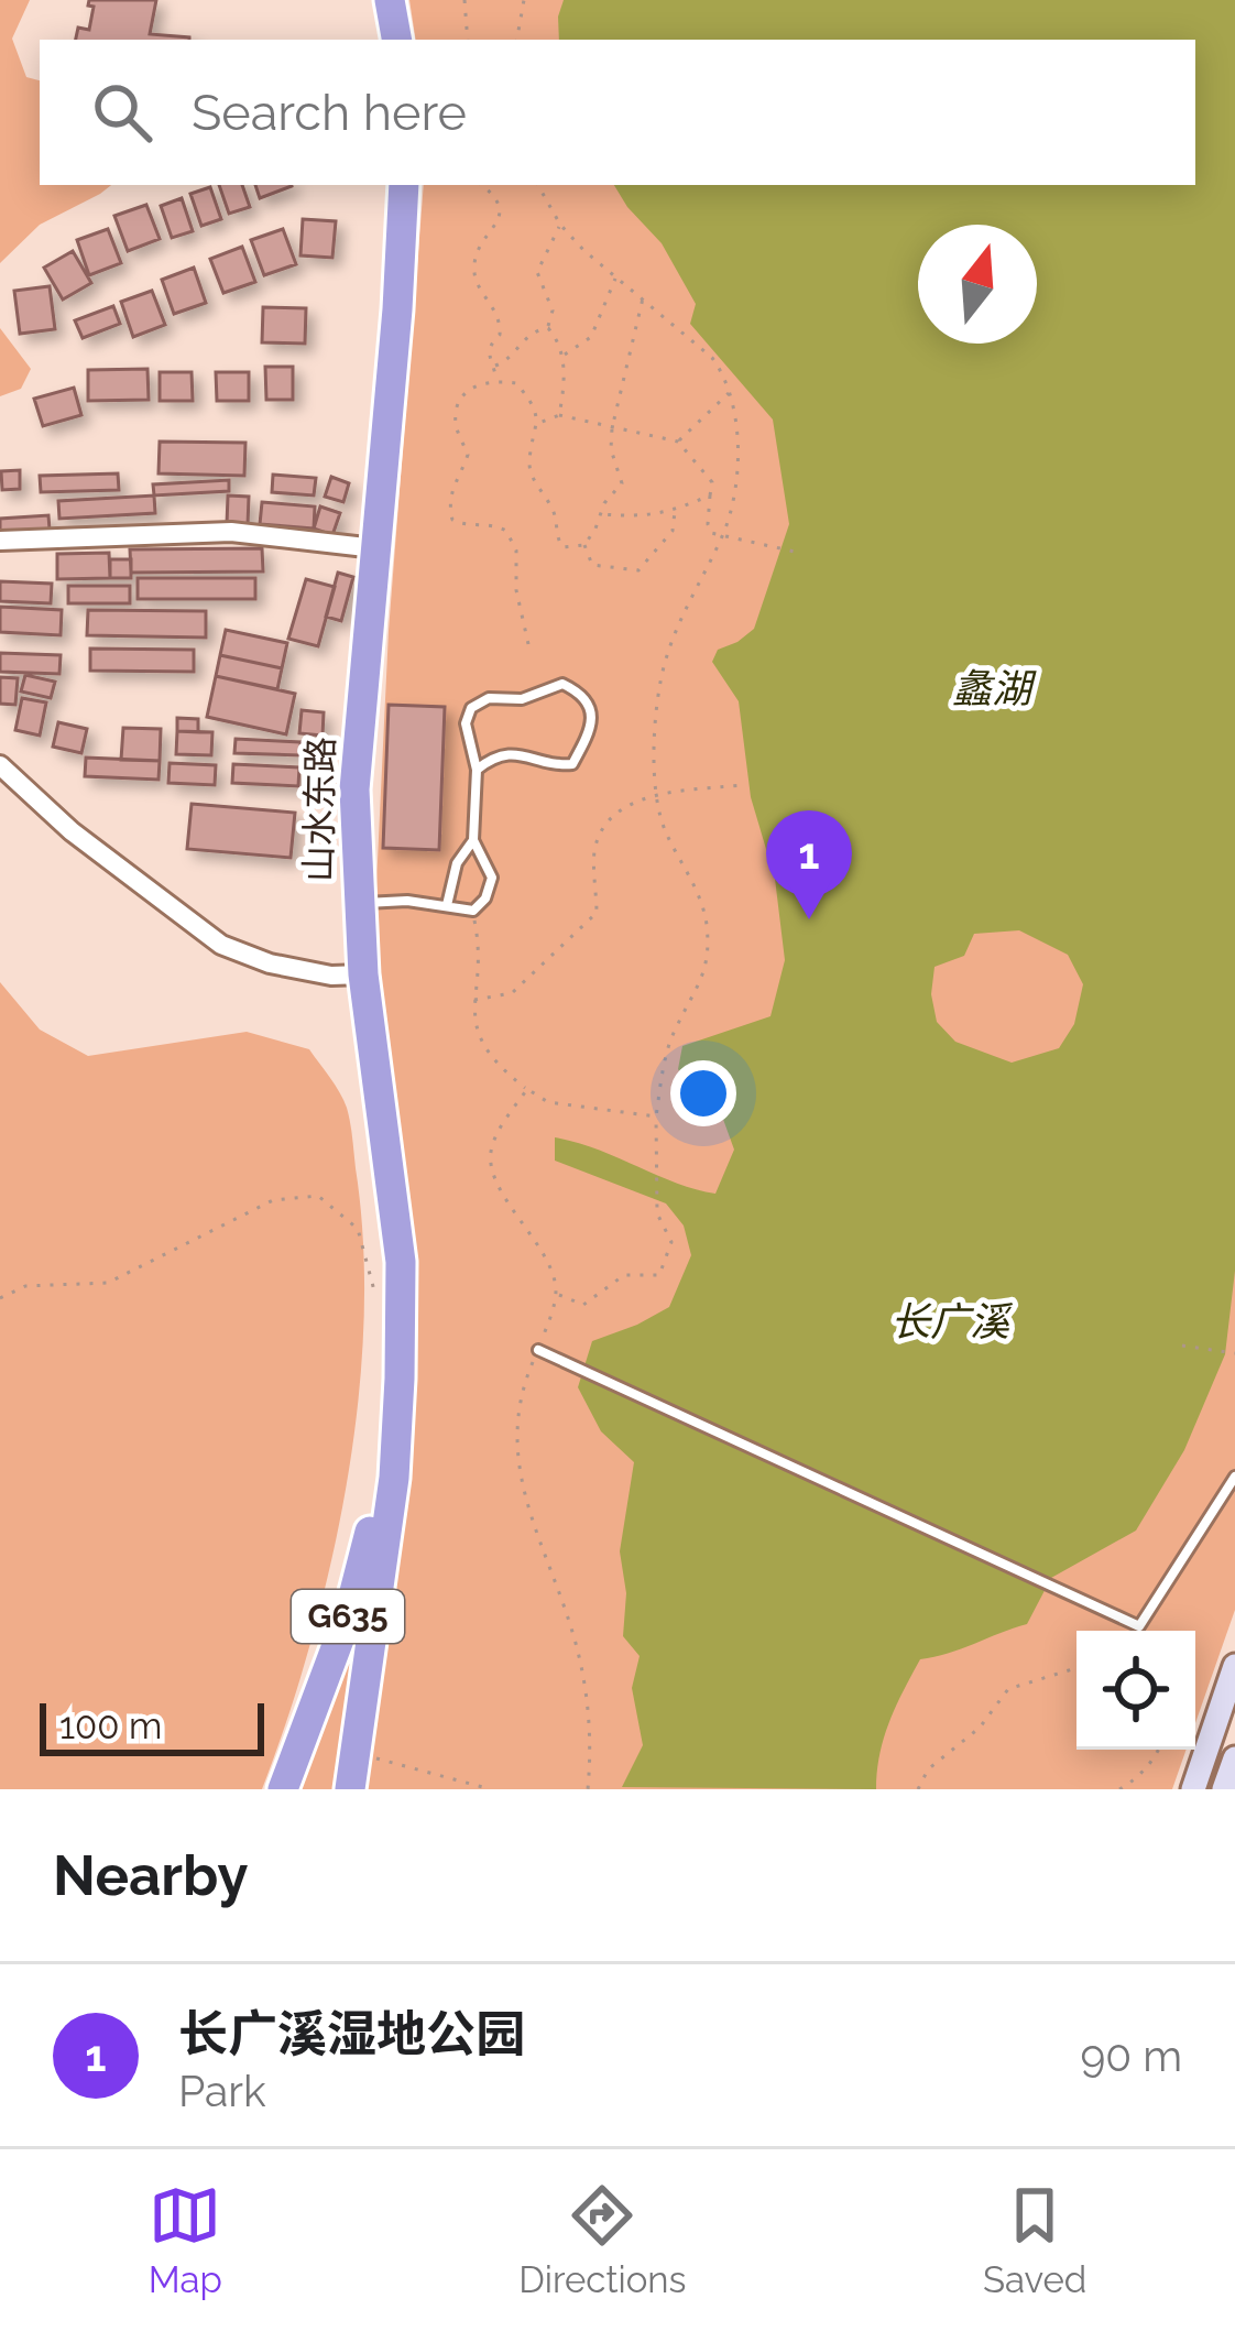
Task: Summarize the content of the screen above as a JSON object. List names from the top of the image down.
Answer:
{
  "streets": {
    "highway": ["山水东路", "G635"]
  },
  "water": ["蠡湖", "长广溪"],
  "scale_bar": "100 m",
  "north": "top",
  "page": {
    "search": "Search here",
    "pins": "1",
    "scale": "100 m",
    "heading": "Nearby",
    "list": [
      {
        "mark": "1",
        "name": "长广溪湿地公园",
        "note": "Park",
        "value": "90 m"
      }
    ],
    "nav": ["Map", "Directions", "Saved"]
  }
}
